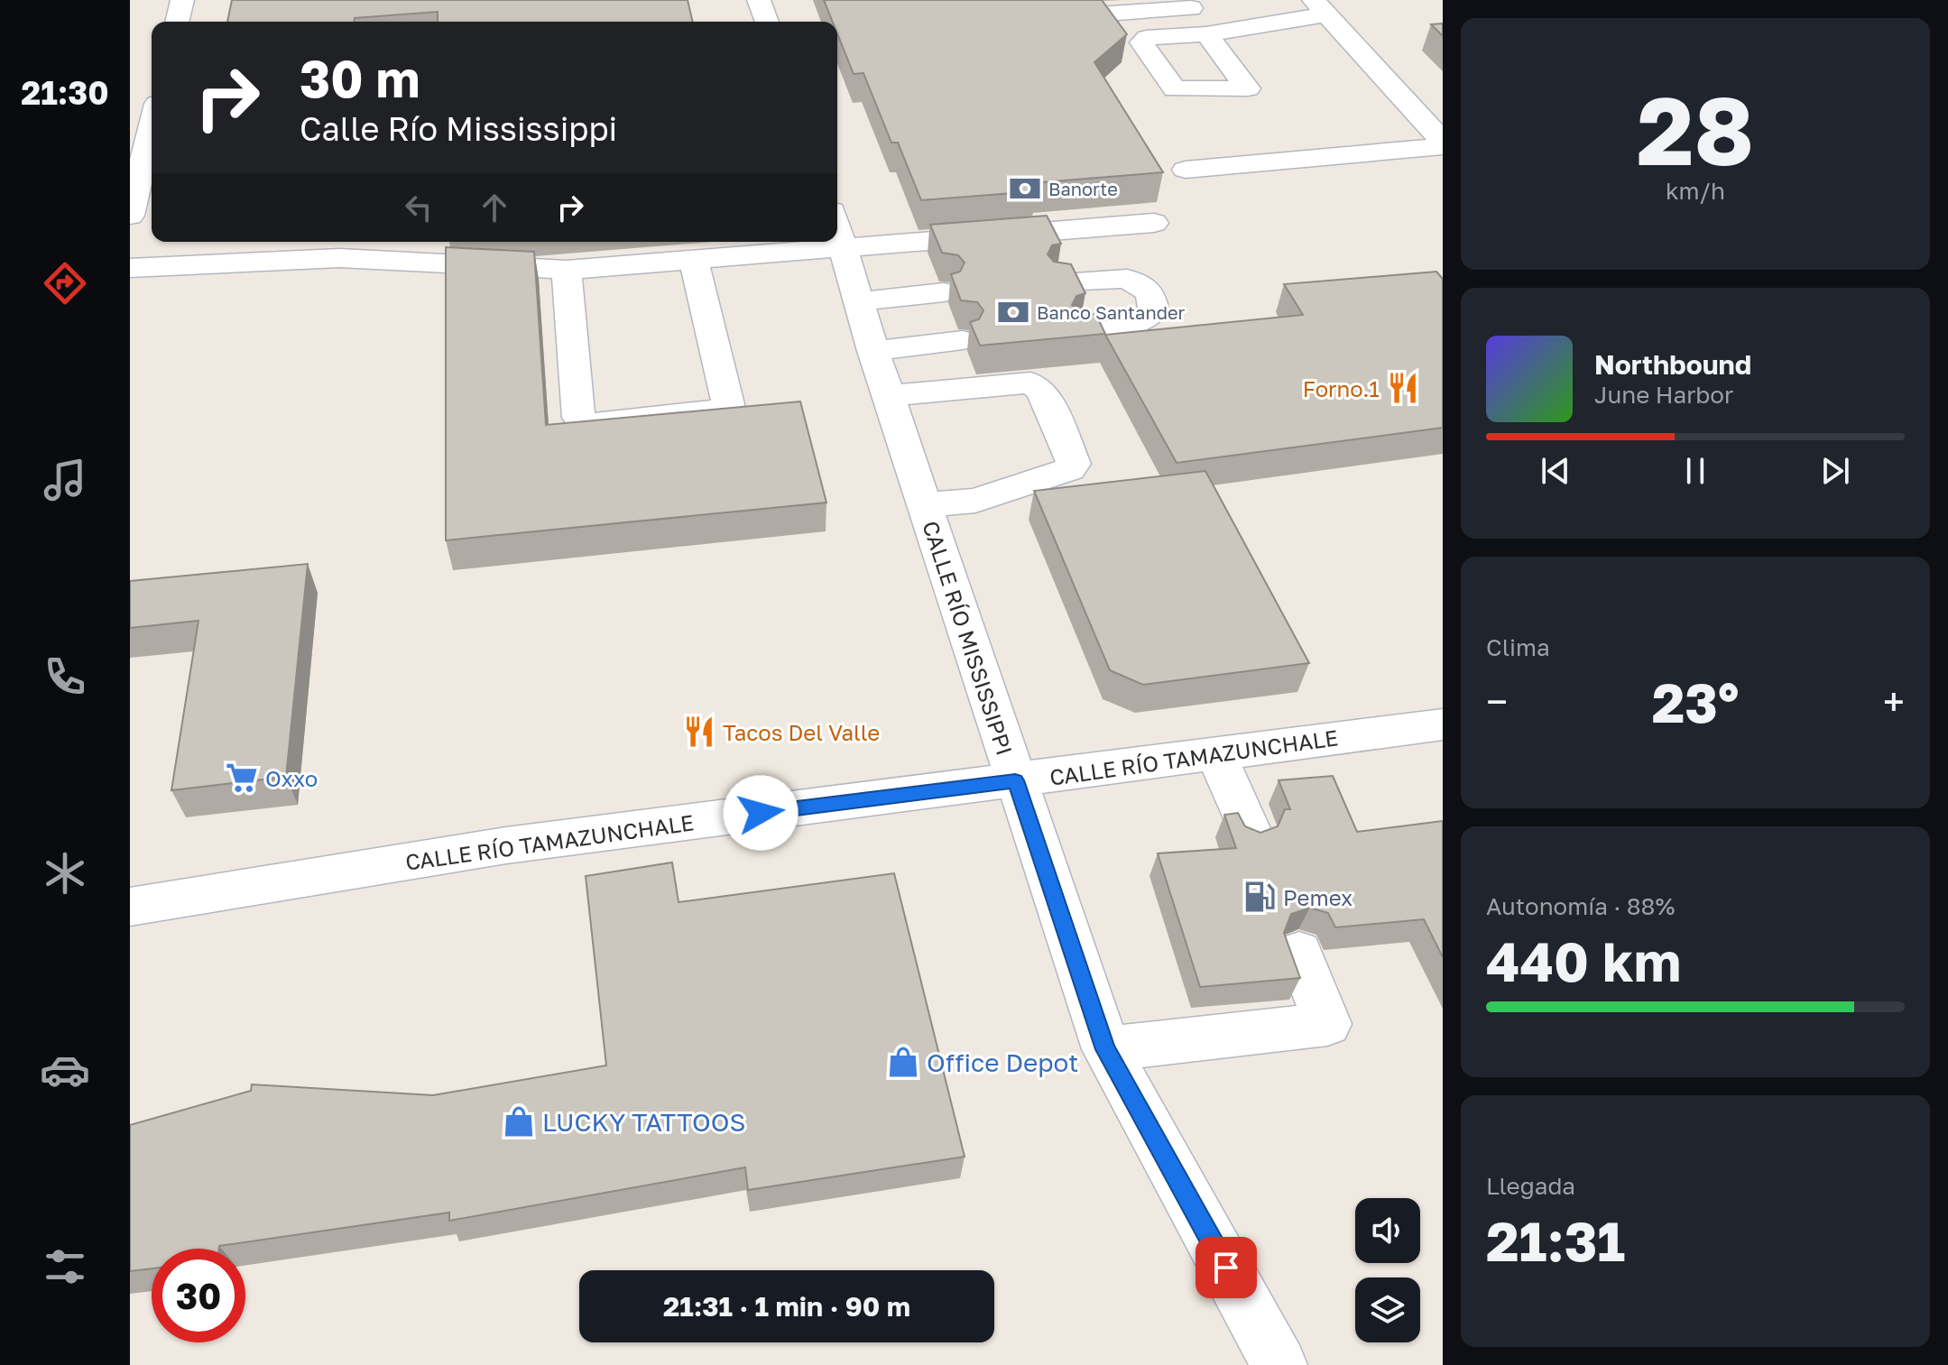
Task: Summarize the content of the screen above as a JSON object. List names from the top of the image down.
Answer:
{
  "streets": {
    "street": ["CALLE RÍO MISSISSIPPI", "CALLE RÍO TAMAZUNCHALE"]
  },
  "crossings": [
    ["CALLE RÍO MISSISSIPPI", "CALLE RÍO TAMAZUNCHALE"]
  ],
  "places": {
    "bank": ["Banorte", "Banco Santander"],
    "restaurant": ["Forno.1", "Tacos Del Valle"],
    "supermarket": ["Oxxo"],
    "fuel station": ["Pemex"],
    "shop": ["Office Depot", "LUCKY TATTOOS"]
  },
  "page": {
    "tabs": "21:30",
    "tile": [
      ["28", "km/h"],
      "Clima",
      ["Autonomía · 88%", "440 km"],
      ["Llegada", "21:31"]
    ],
    "turn": ["30 m", "Calle Río Mississippi"],
    "song": ["Northbound", "June Harbor"],
    "heat": ["−", "23°", "+"],
    "limit": "30",
    "trip": "21:31 · 1 min · 90 m"
  }
}
